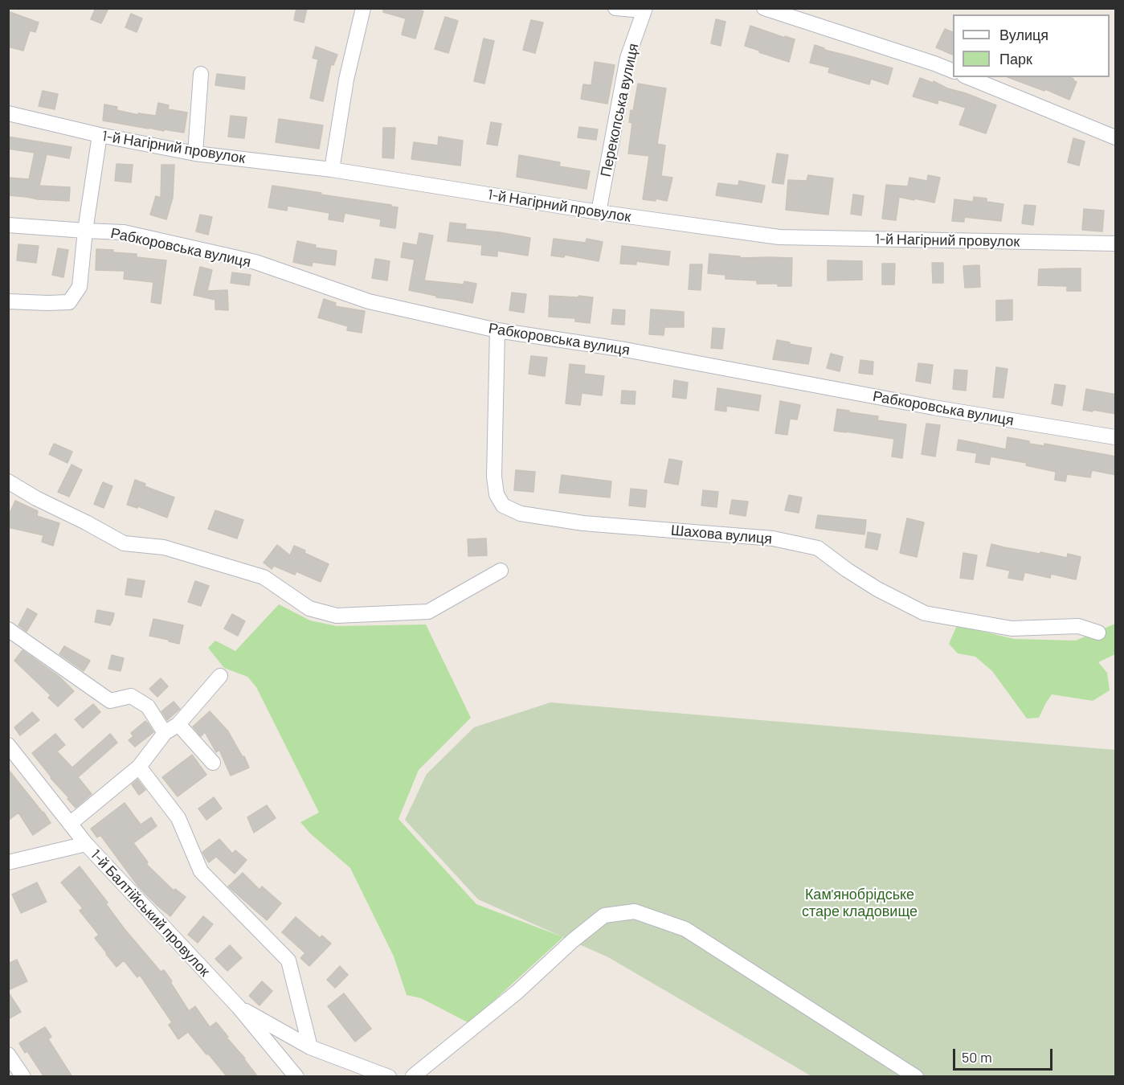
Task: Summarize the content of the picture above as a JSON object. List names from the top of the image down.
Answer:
{
  "streets": {
    "street": [
      "Перекопська вулиця",
      "1-й Нагірний провулок",
      "Рабкоровська вулиця",
      "Шахова вулиця",
      "1-й Балтійський провулок"
    ]
  },
  "crossings": [
    ["Перекопська вулиця", "1-й Нагірний провулок"],
    ["Рабкоровська вулиця", "Шахова вулиця"]
  ],
  "parks": ["Кам'янобрідське старе кладовище"],
  "legend": ["Вулиця", "Парк"],
  "scale_bar": "50 m"
}
